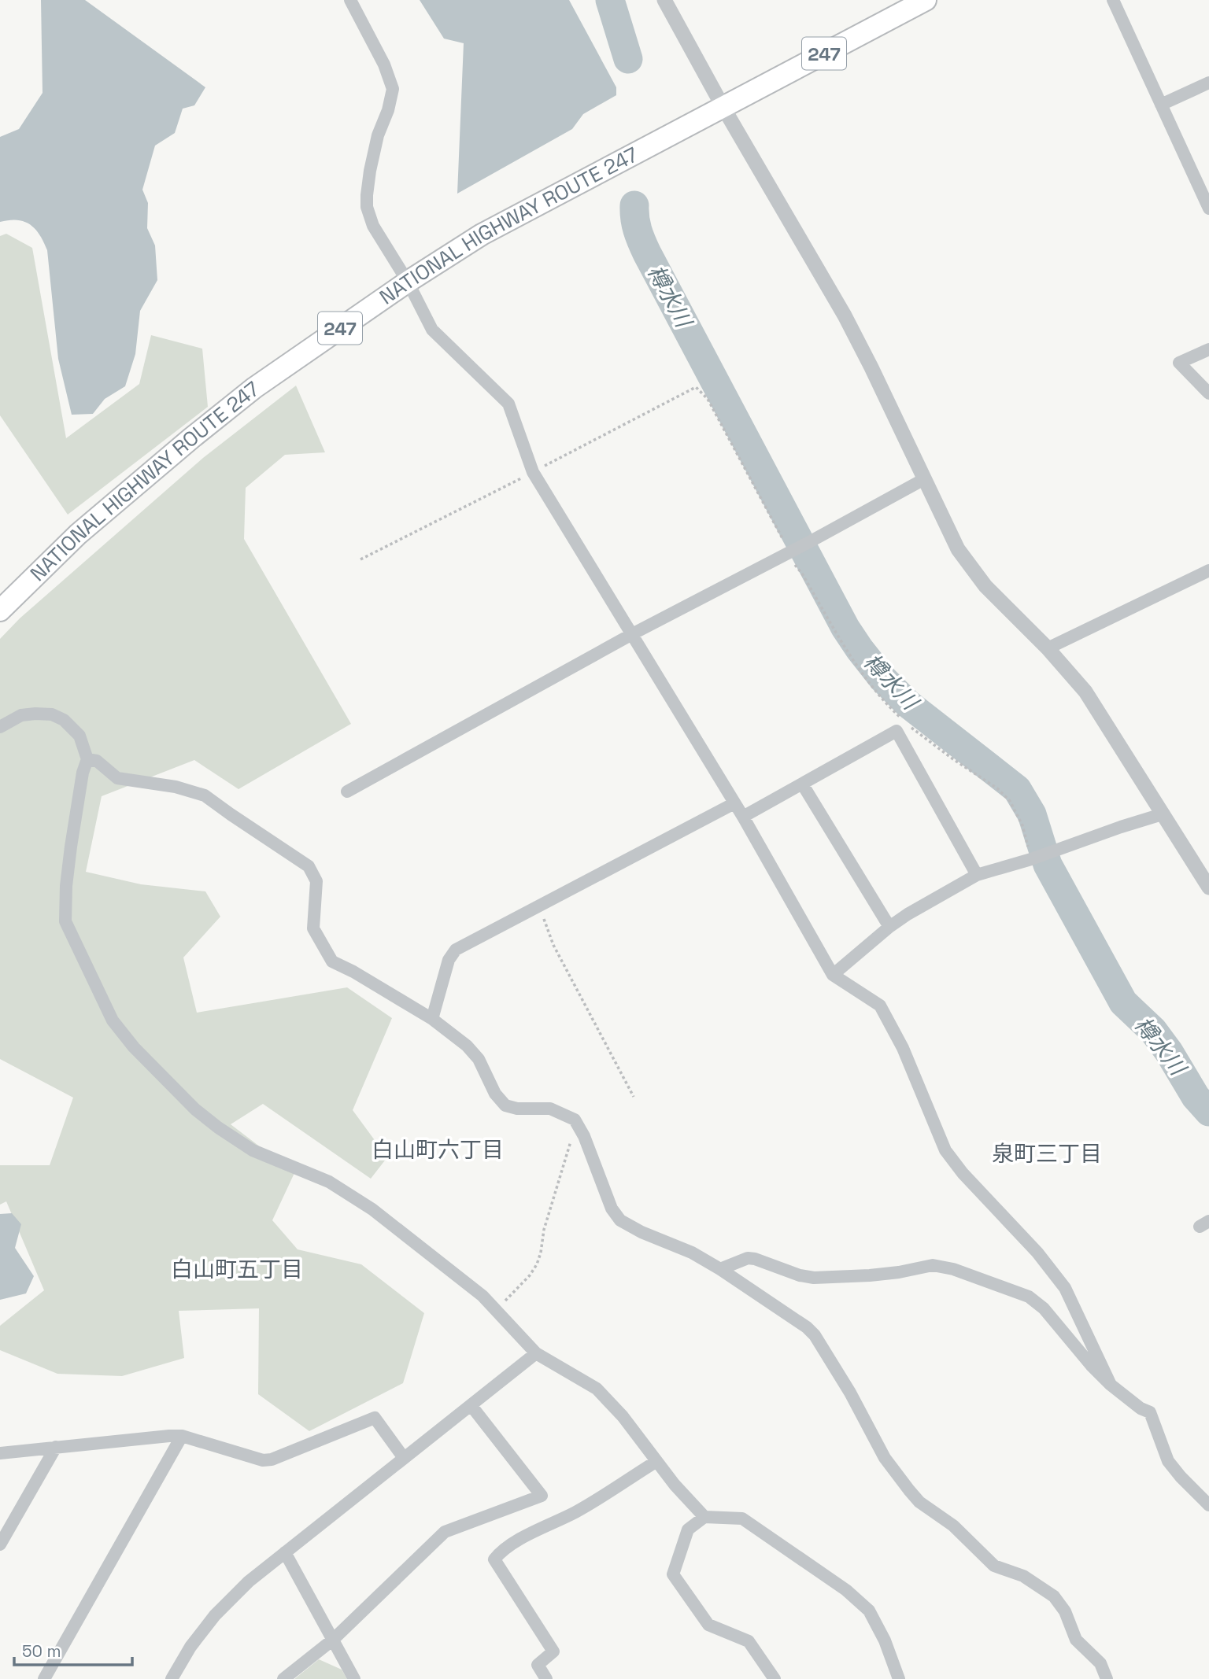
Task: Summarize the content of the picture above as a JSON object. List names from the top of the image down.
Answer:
{
  "streets": {
    "highway": ["247", "NATIONAL HIGHWAY ROUTE 247"]
  },
  "districts": ["白山町六丁目", "泉町三丁目", "白山町五丁目"],
  "water": ["樽水川"],
  "scale_bar": "50 m"
}
